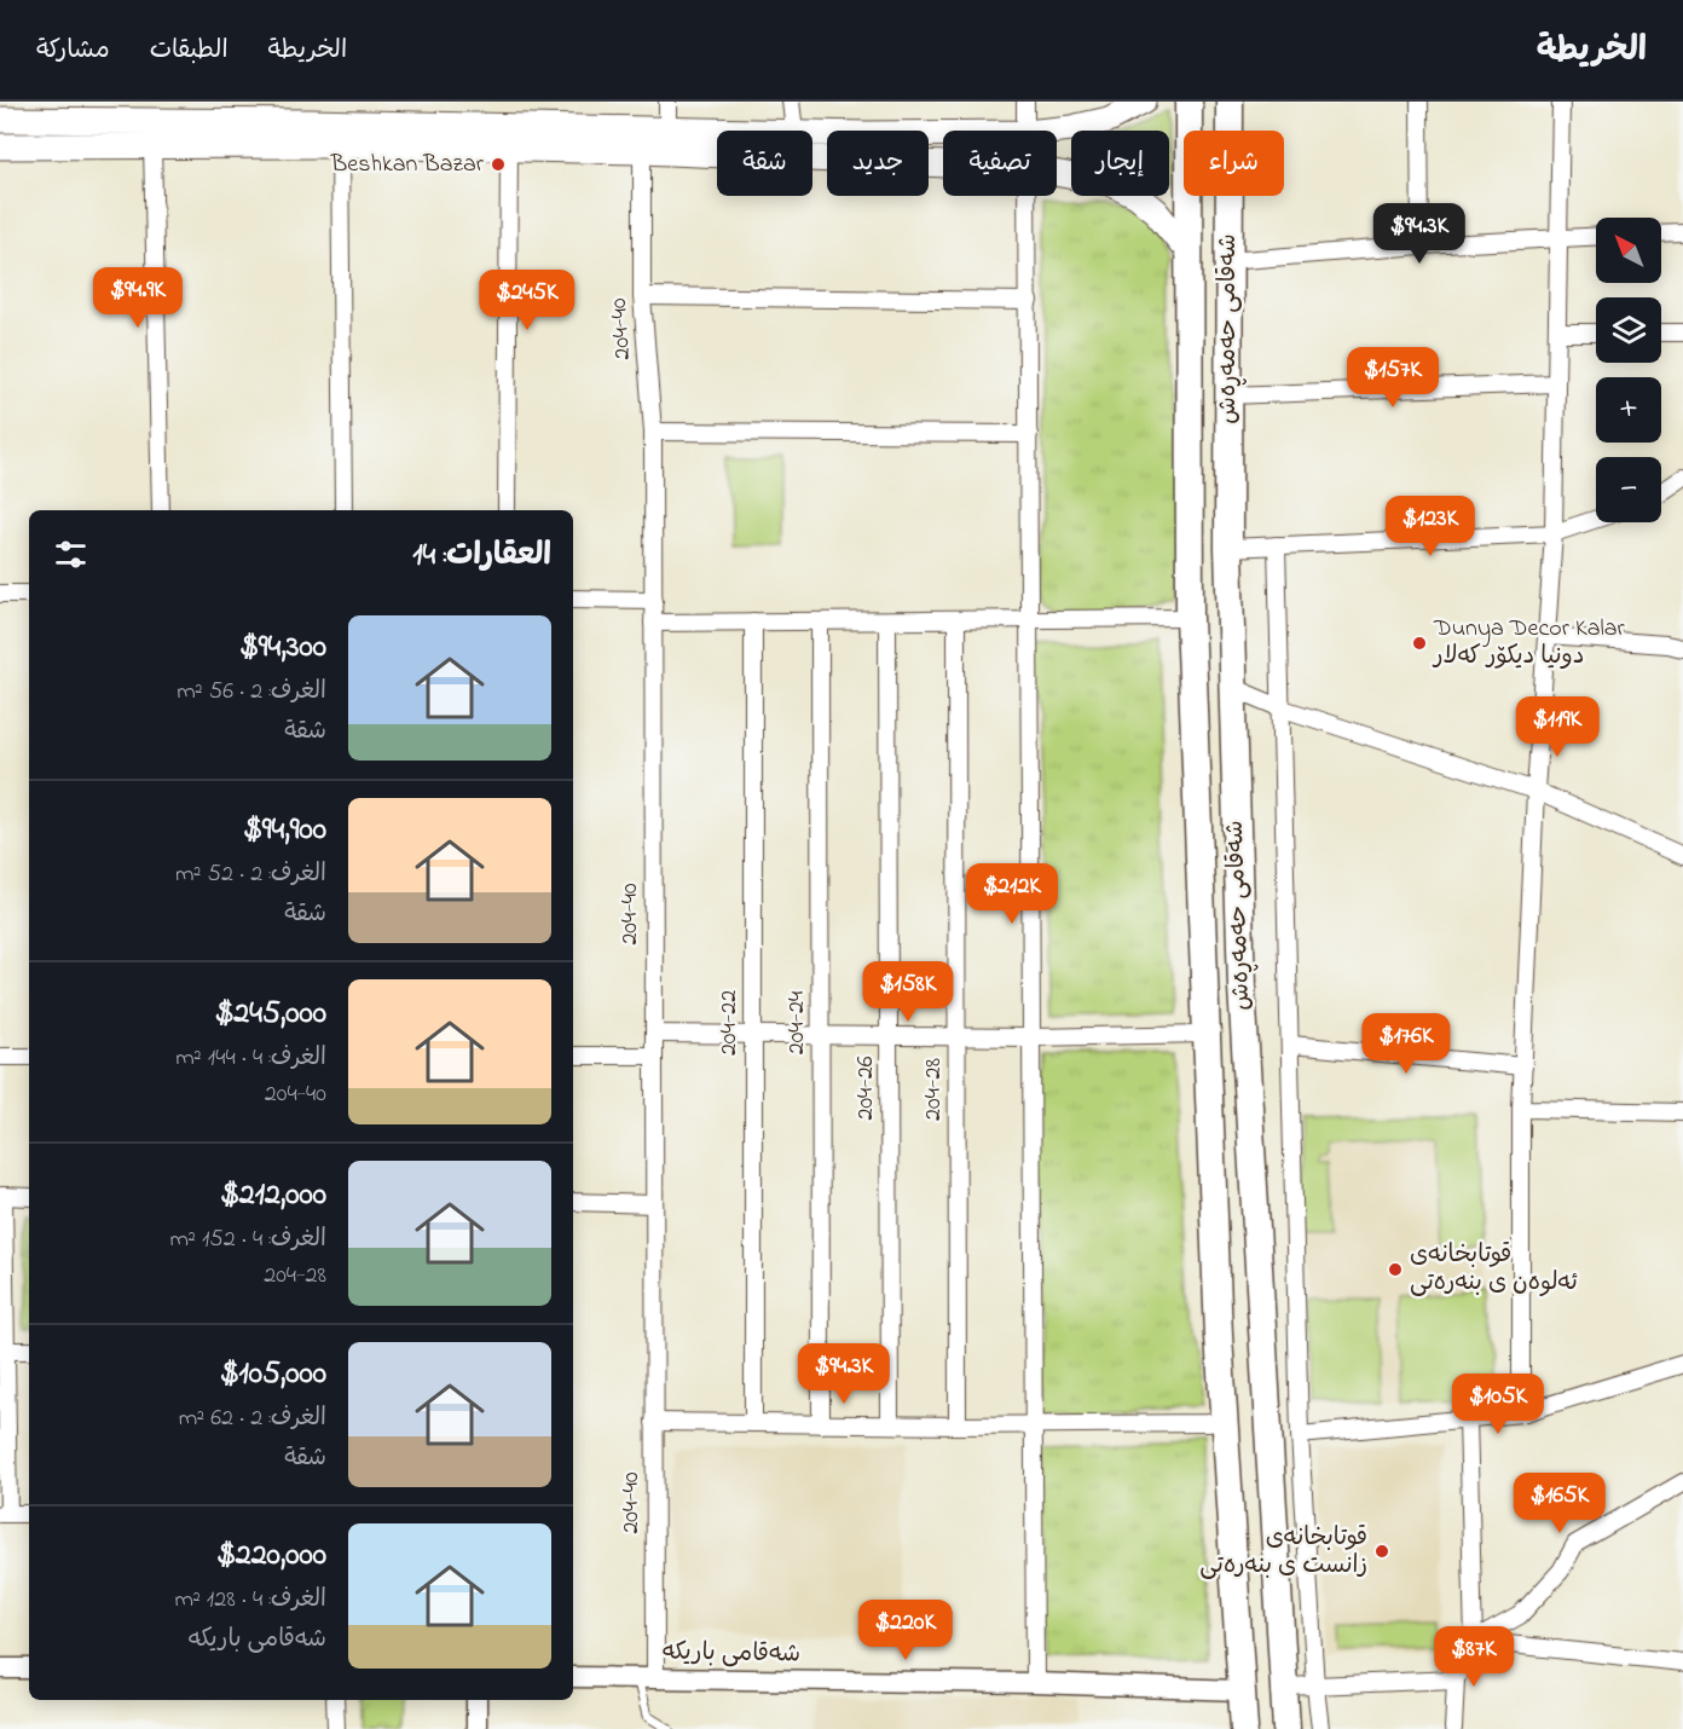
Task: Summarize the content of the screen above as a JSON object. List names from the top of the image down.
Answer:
{
  "streets": {
    "highway": ["شەقامی حەمەڕەش"],
    "street": [
      "204-40",
      "204-22",
      "204-24",
      "204-26",
      "204-28",
      "شەقامی باریکە"
    ]
  },
  "crossings": [
    ["204-40", "شەقامی باریکە"],
    ["شەقامی حەمەڕەش", "شەقامی باریکە"]
  ],
  "places": [
    "Beshkan Bazar",
    "Dunya Decor Kalar دونیا دیکۆر کەلار",
    "قوتابخانەی ئەلوەن ی بنەرەتی",
    "قوتابخانەی زانست ی بنەرەتی"
  ],
  "north": "top left",
  "page": {
    "header": "الخريطة",
    "nav": ["الخريطة", "الطبقات", "مشاركة"],
    "chip": [
      "شراء",
      "إيجار",
      "تصفية",
      "جديد",
      "شقة"
    ],
    "price": [
      "$94.3K",
      "$94.9K",
      "$245K",
      "$157K",
      "$123K",
      "$119K",
      "$212K",
      "$158K",
      "$176K",
      "$94.3K",
      "$105K",
      "$165K",
      "$220K",
      "$87K"
    ],
    "map_buttons": ["+", "−"],
    "heading": "العقارات: 14",
    "list": [
      {
        "name": "$94,300",
        "note": "الغرف: 2 · 56 m² · شقة"
      },
      {
        "name": "$94,900",
        "note": "الغرف: 2 · 52 m² · شقة"
      },
      {
        "name": "$245,000",
        "note": "الغرف: 4 · 144 m² · 204-40"
      },
      {
        "name": "$212,000",
        "note": "الغرف: 4 · 152 m² · 204-28"
      },
      {
        "name": "$105,000",
        "note": "الغرف: 2 · 62 m² · شقة"
      },
      {
        "name": "$220,000",
        "note": "الغرف: 4 · 128 m² · شەقامی باریکە"
      }
    ]
  }
}
